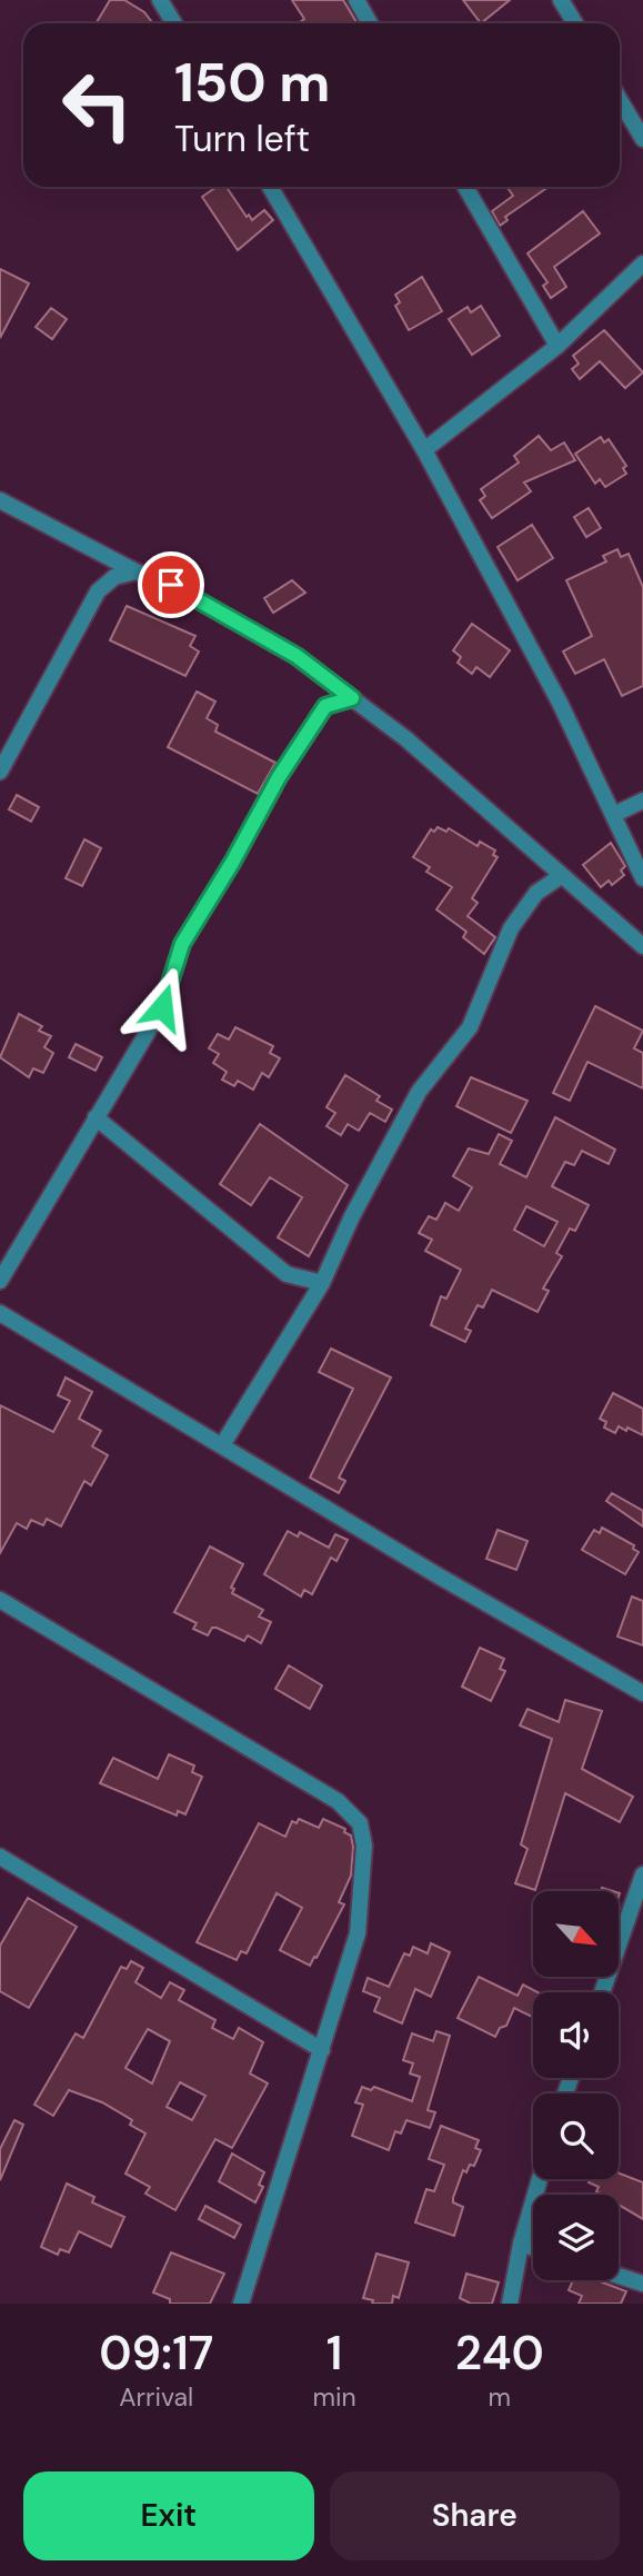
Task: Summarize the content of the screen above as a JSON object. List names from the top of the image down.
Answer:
{
  "north": "bottom right",
  "page": {
    "turn": ["150 m", "Turn left"],
    "eta": [
      "09:17",
      "Arrival",
      "1",
      "min",
      "240",
      "m"
    ],
    "buttons": ["Exit", "Share"]
  }
}
